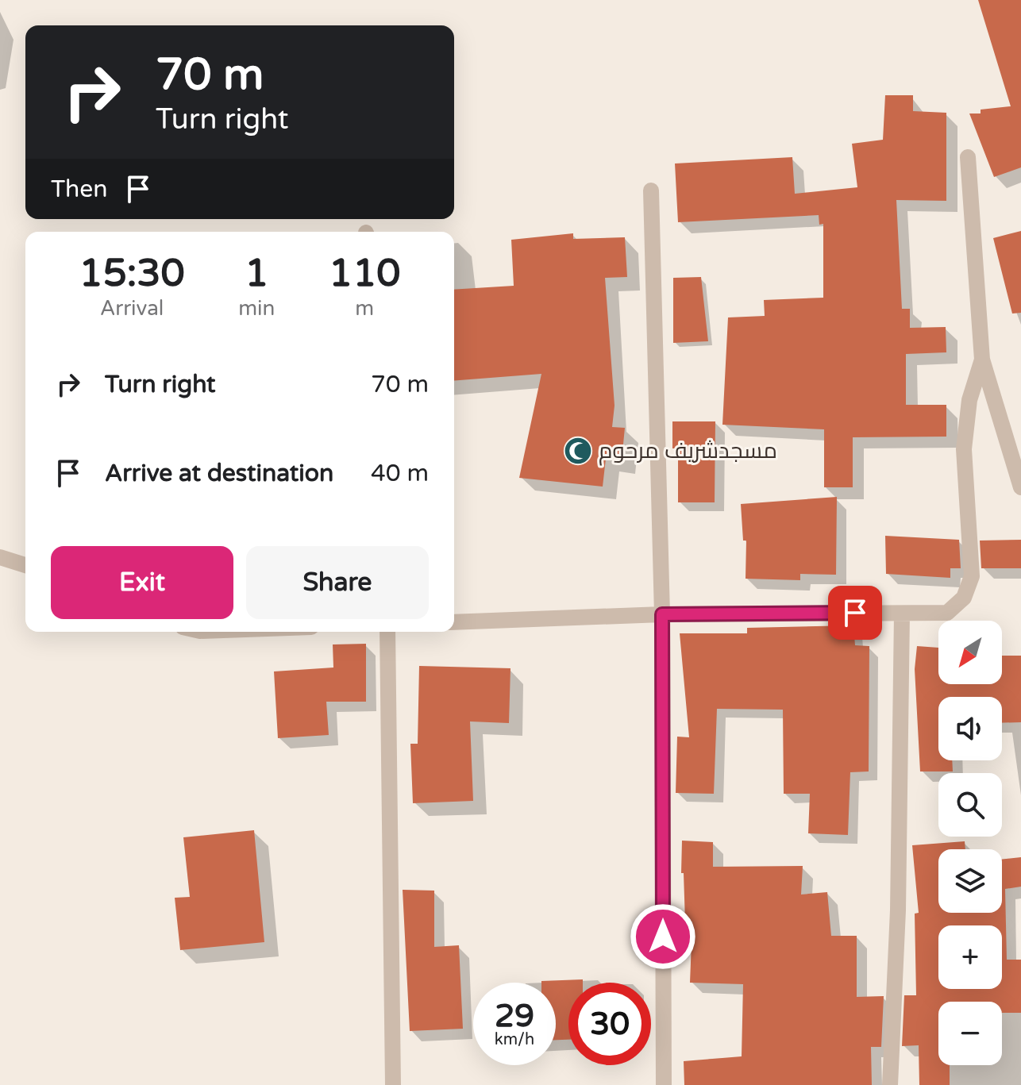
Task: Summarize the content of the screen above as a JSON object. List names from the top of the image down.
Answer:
{
  "places": {
    "mosque": ["مسجدشریف مرحوم"]
  },
  "north": "bottom left",
  "page": {
    "turn": ["70 m", "Turn right"],
    "then": "Then",
    "eta": [
      "15:30",
      "Arrival",
      "1",
      "min",
      "110",
      "m"
    ],
    "list": [
      {
        "name": "Turn right",
        "value": "70 m"
      },
      {
        "name": "Arrive at destination",
        "value": "40 m"
      }
    ],
    "buttons": ["Exit", "Share"],
    "map_buttons": ["+", "−"],
    "speed": "29 km/h",
    "limit": "30"
  }
}
